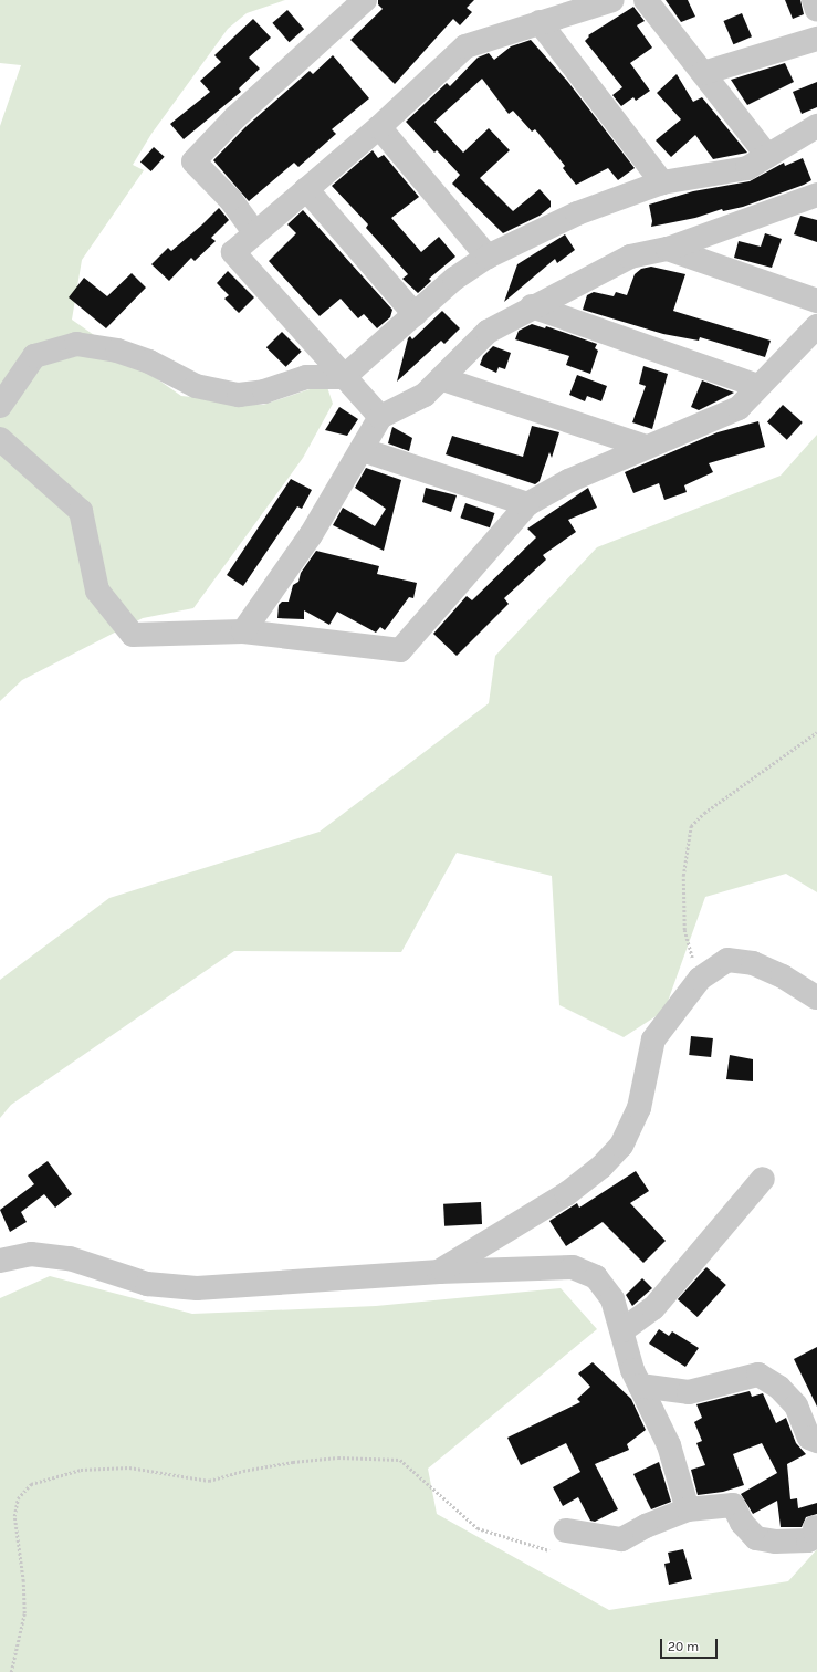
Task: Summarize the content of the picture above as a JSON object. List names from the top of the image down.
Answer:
{
  "scale_bar": "20 m"
}
